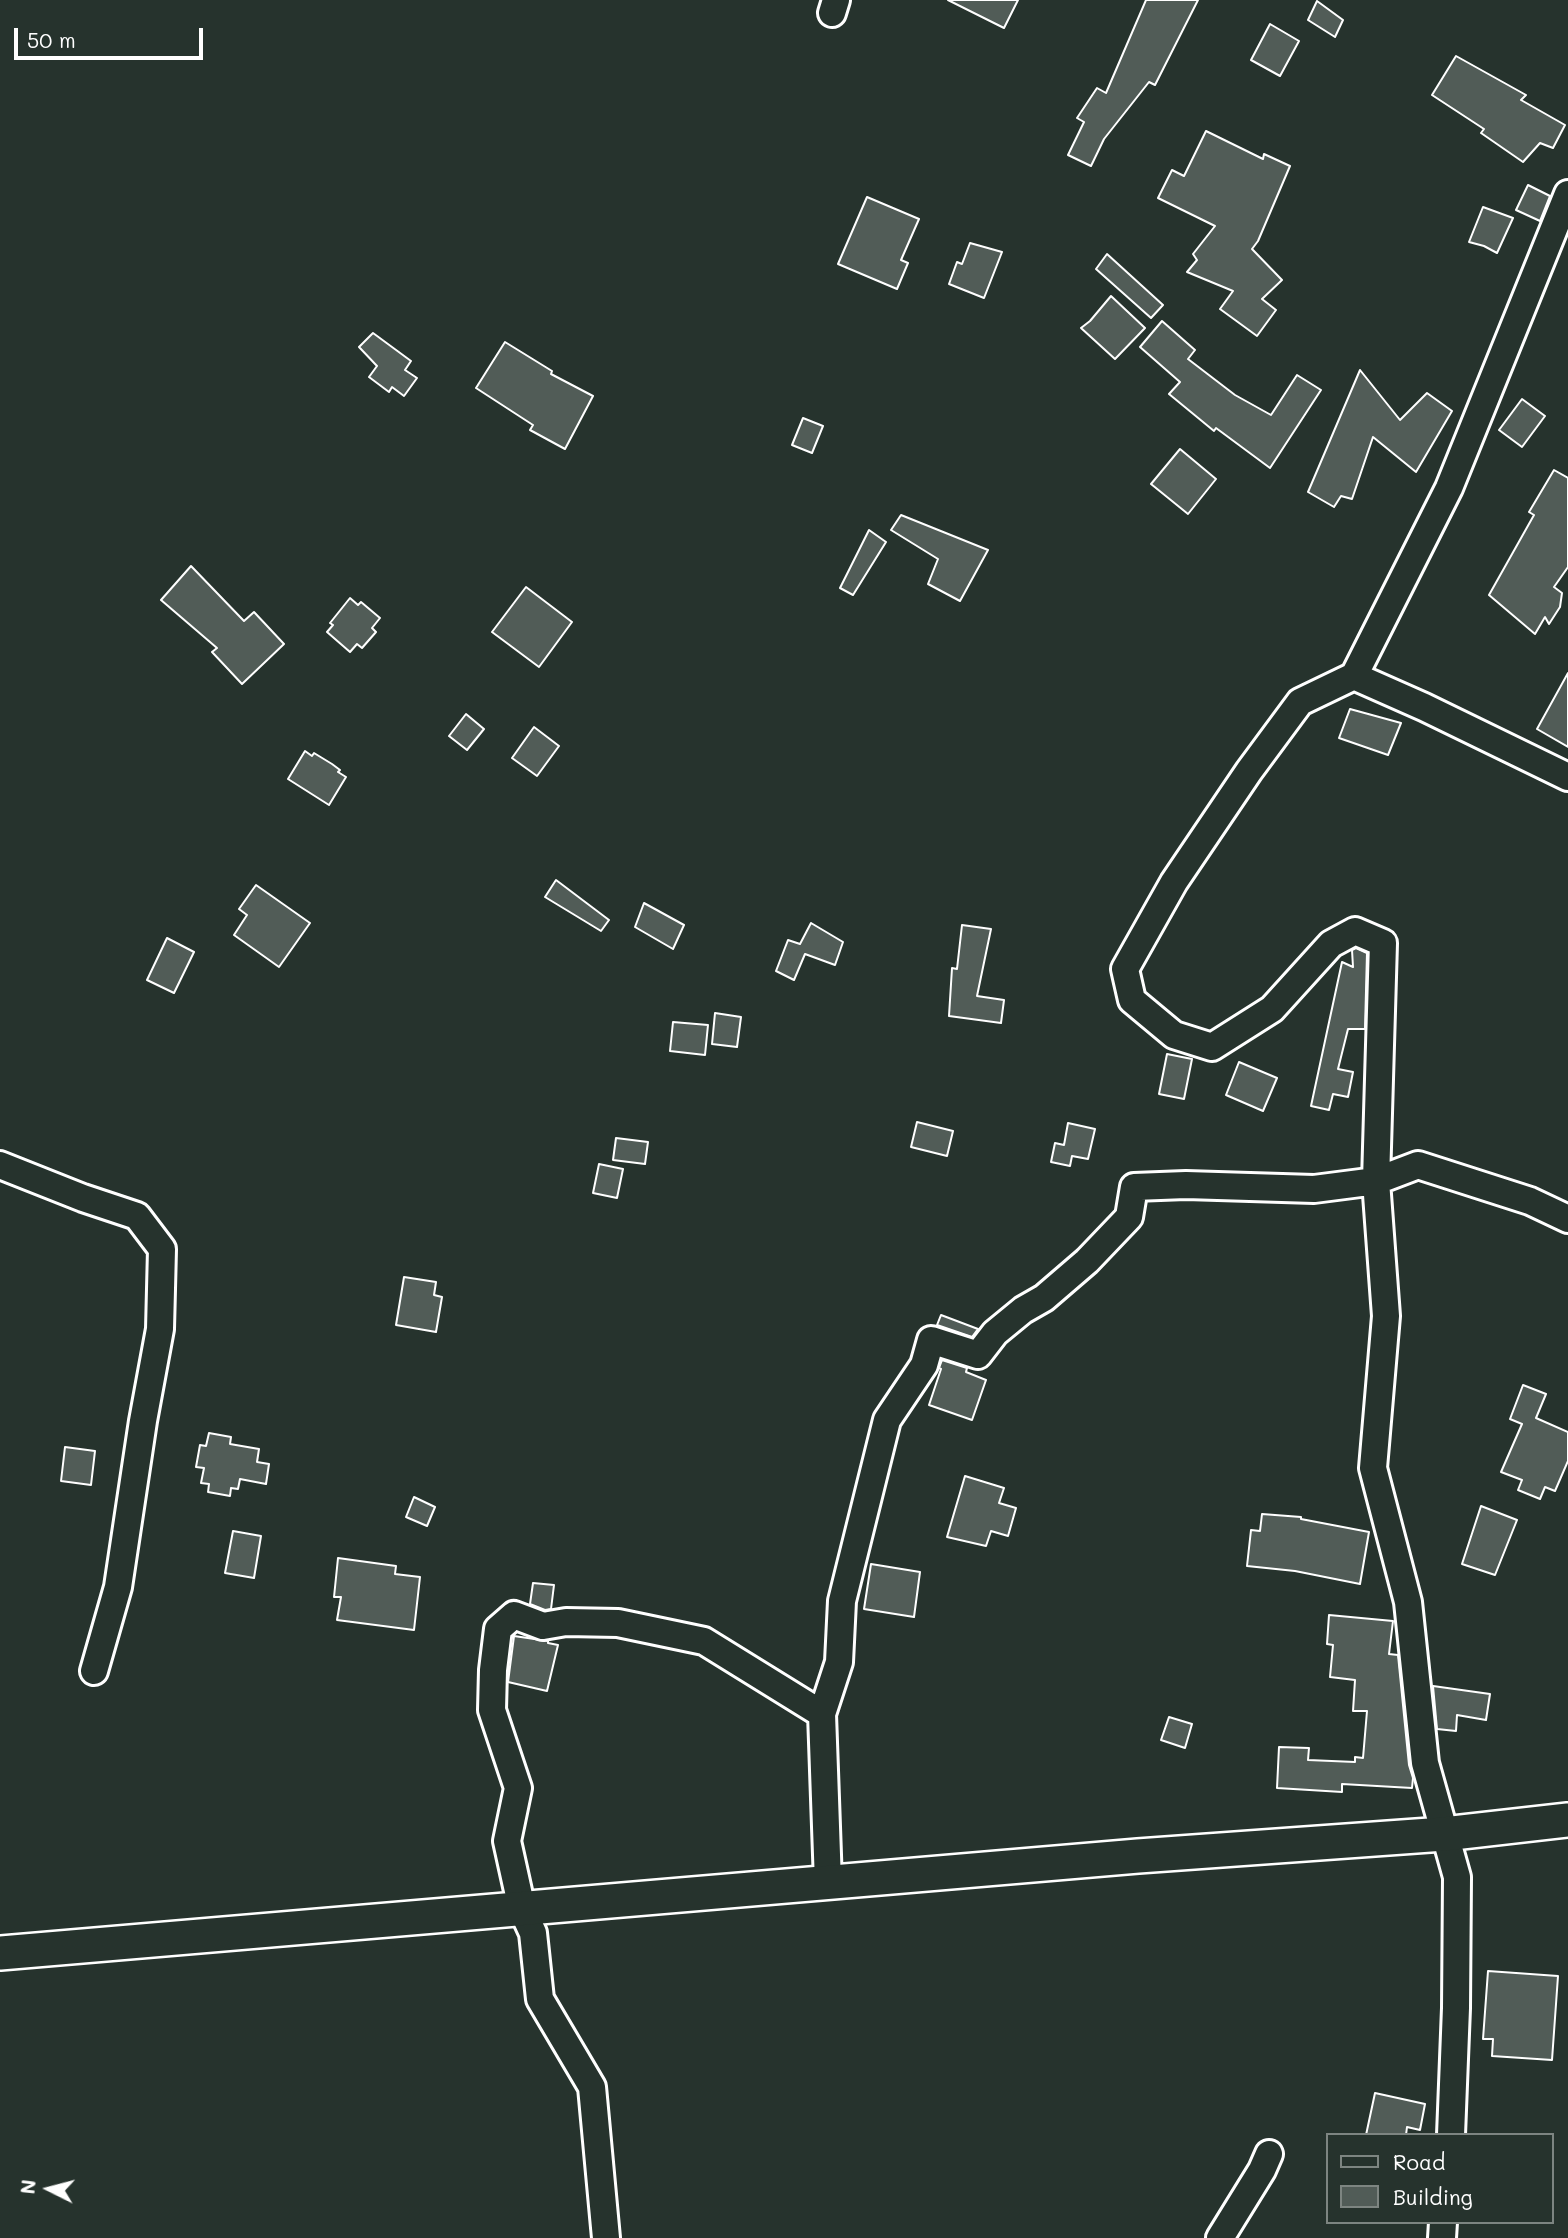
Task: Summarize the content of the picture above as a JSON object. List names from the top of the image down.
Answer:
{
  "legend": ["Road", "Building"],
  "scale_bar": "50 m",
  "north": "left"
}
